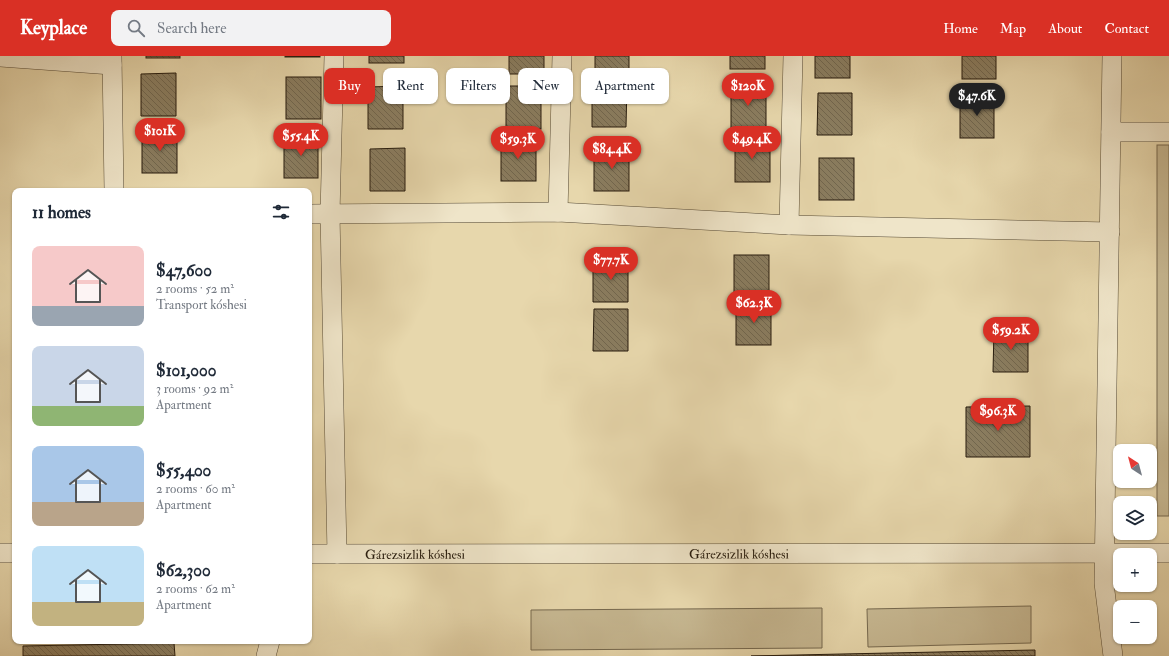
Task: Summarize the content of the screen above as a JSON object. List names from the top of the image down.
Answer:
{
  "streets": {
    "street": ["Gárezsizlik kóshesi"]
  },
  "north": "top left",
  "page": {
    "header": "Keyplace",
    "search": "Search here",
    "nav": [
      "Home",
      "Map",
      "About",
      "Contact"
    ],
    "chip": [
      "Buy",
      "Rent",
      "Filters",
      "New",
      "Apartment"
    ],
    "price": [
      "$120K",
      "$47.6K",
      "$101K",
      "$55.4K",
      "$59.3K",
      "$49.4K",
      "$84.4K",
      "$77.7K",
      "$62.3K",
      "$59.2K",
      "$96.3K"
    ],
    "heading": "11 homes",
    "list": [
      {
        "name": "$47,600",
        "note": "2 rooms · 52 m² · Transport kóshesi"
      },
      {
        "name": "$101,000",
        "note": "3 rooms · 92 m² · Apartment"
      },
      {
        "name": "$55,400",
        "note": "2 rooms · 60 m² · Apartment"
      },
      {
        "name": "$62,300",
        "note": "2 rooms · 62 m² · Apartment"
      }
    ],
    "map_buttons": ["+", "−"]
  }
}
